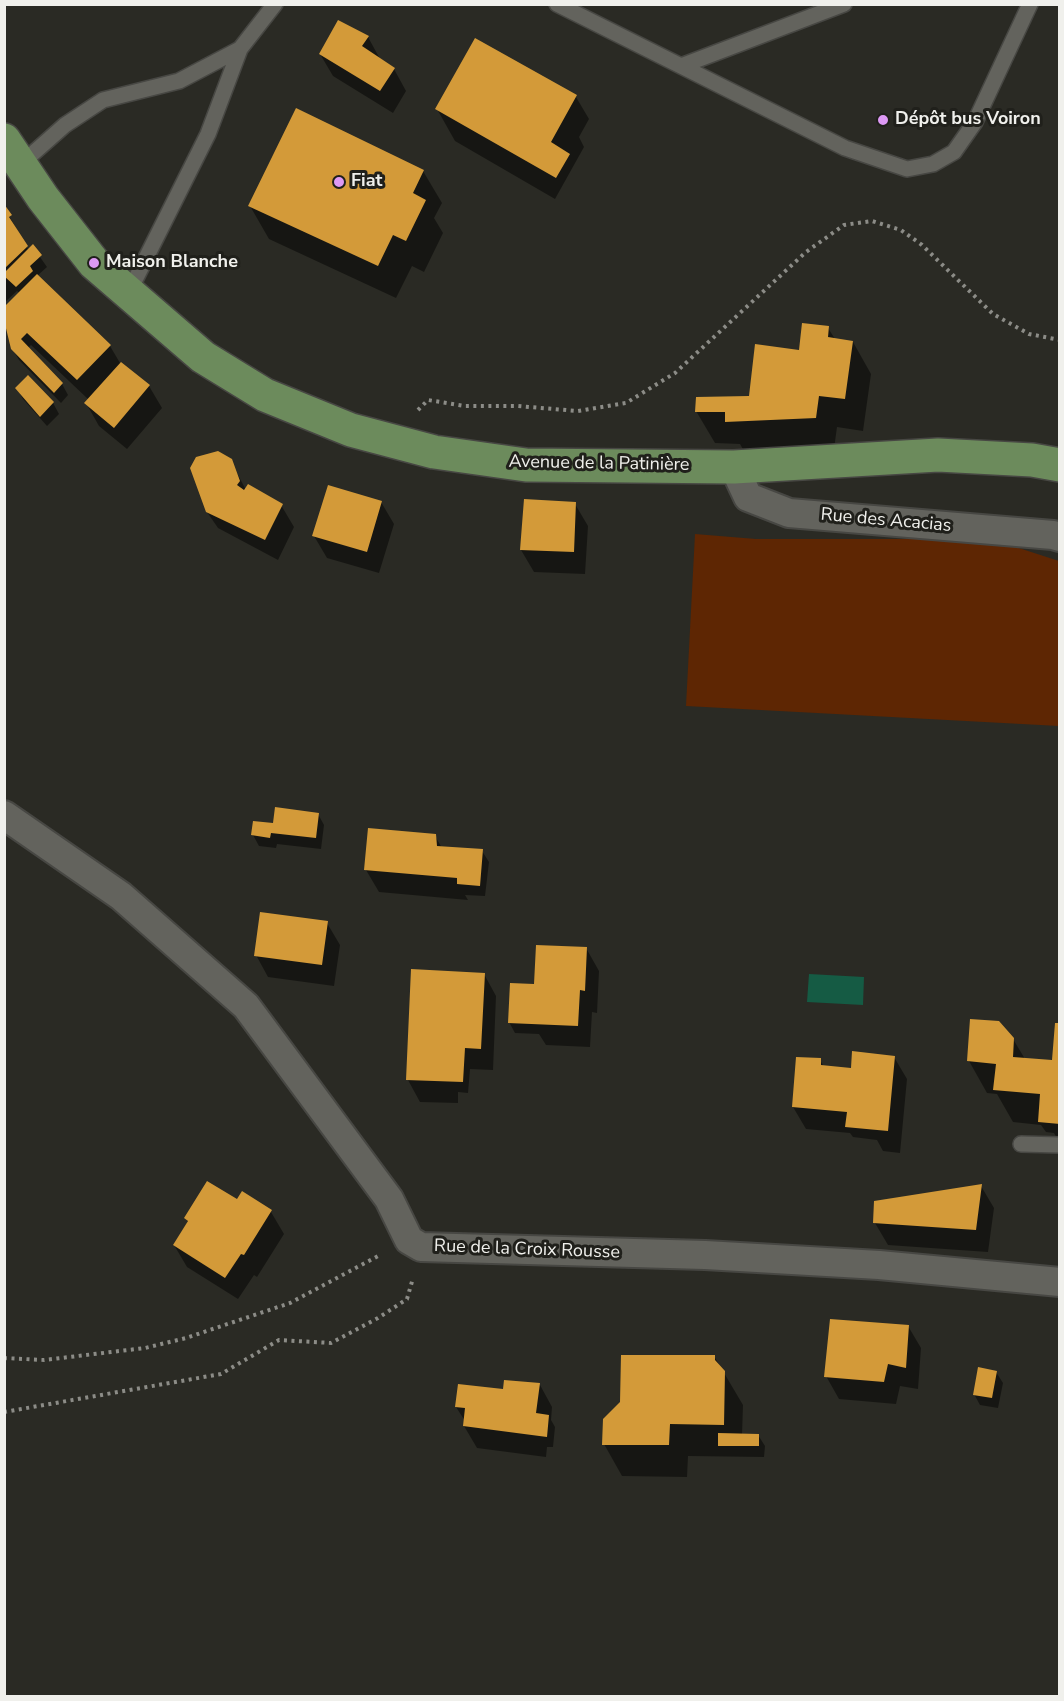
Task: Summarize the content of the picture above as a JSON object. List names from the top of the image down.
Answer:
{
  "streets": {
    "main road": ["Avenue de la Patinière"],
    "street": ["Rue des Acacias", "Rue de la Croix Rousse"]
  },
  "crossings": [
    ["Avenue de la Patinière", "Rue des Acacias"]
  ],
  "places": ["Dépôt bus Voiron", "Fiat", "Maison Blanche"]
}
